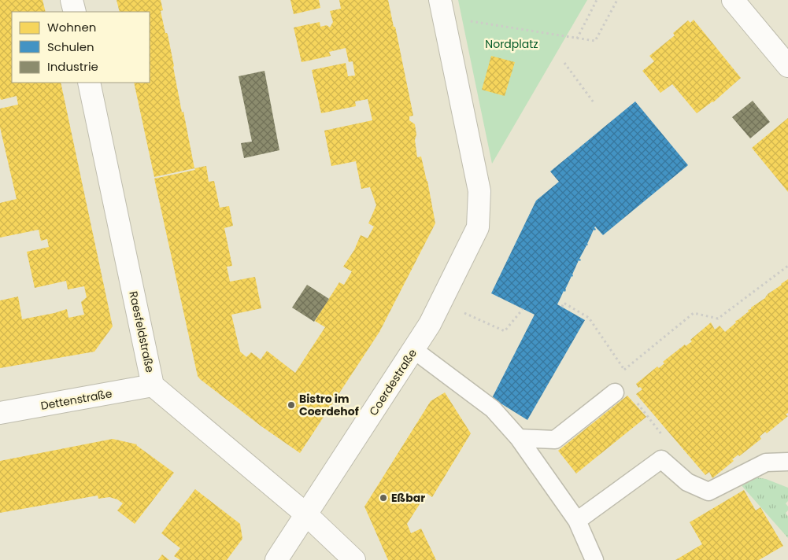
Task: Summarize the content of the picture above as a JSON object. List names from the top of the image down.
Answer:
{
  "streets": {
    "street": ["Raesfeldstraße", "Coerdestraße", "Dettenstraße"]
  },
  "crossings": [
    ["Raesfeldstraße", "Coerdestraße"],
    ["Raesfeldstraße", "Dettenstraße"]
  ],
  "parks": ["Nordplatz"],
  "places": ["Bistro im Coerdehof", "Eßbar"],
  "legend": ["Wohnen", "Schulen", "Industrie"]
}
